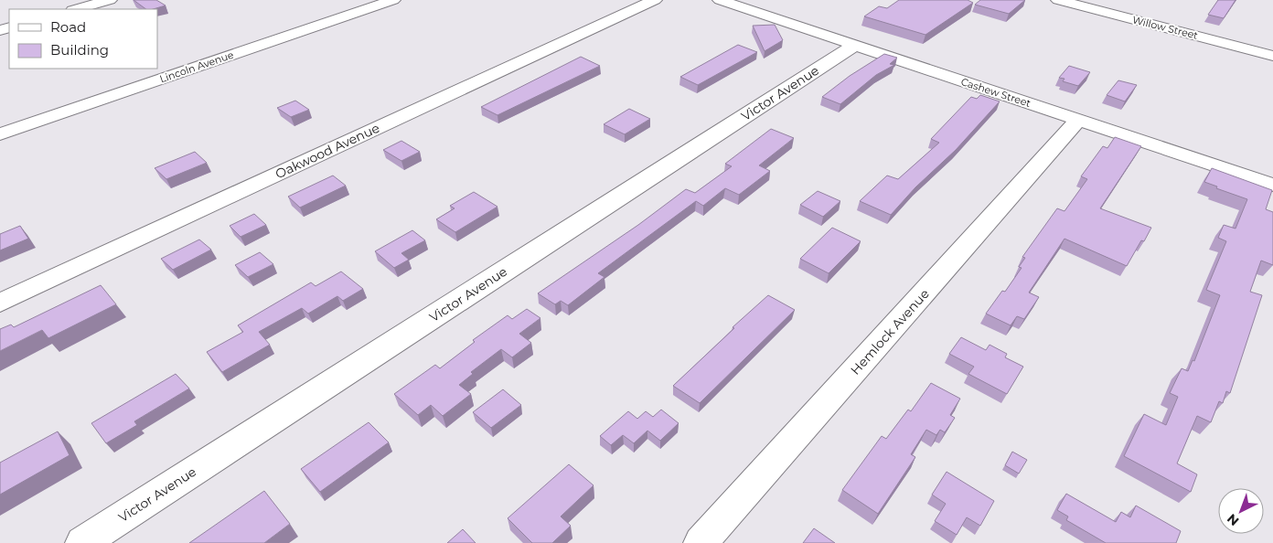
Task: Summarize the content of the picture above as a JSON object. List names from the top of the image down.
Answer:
{
  "streets": {
    "street": [
      "Willow Street",
      "Lincoln Avenue",
      "Cashew Street",
      "Victor Avenue",
      "Oakwood Avenue",
      "Hemlock Avenue"
    ]
  },
  "crossings": [
    ["Cashew Street", "Victor Avenue"],
    ["Cashew Street", "Hemlock Avenue"]
  ],
  "legend": ["Road", "Building"],
  "north": "bottom left"
}
